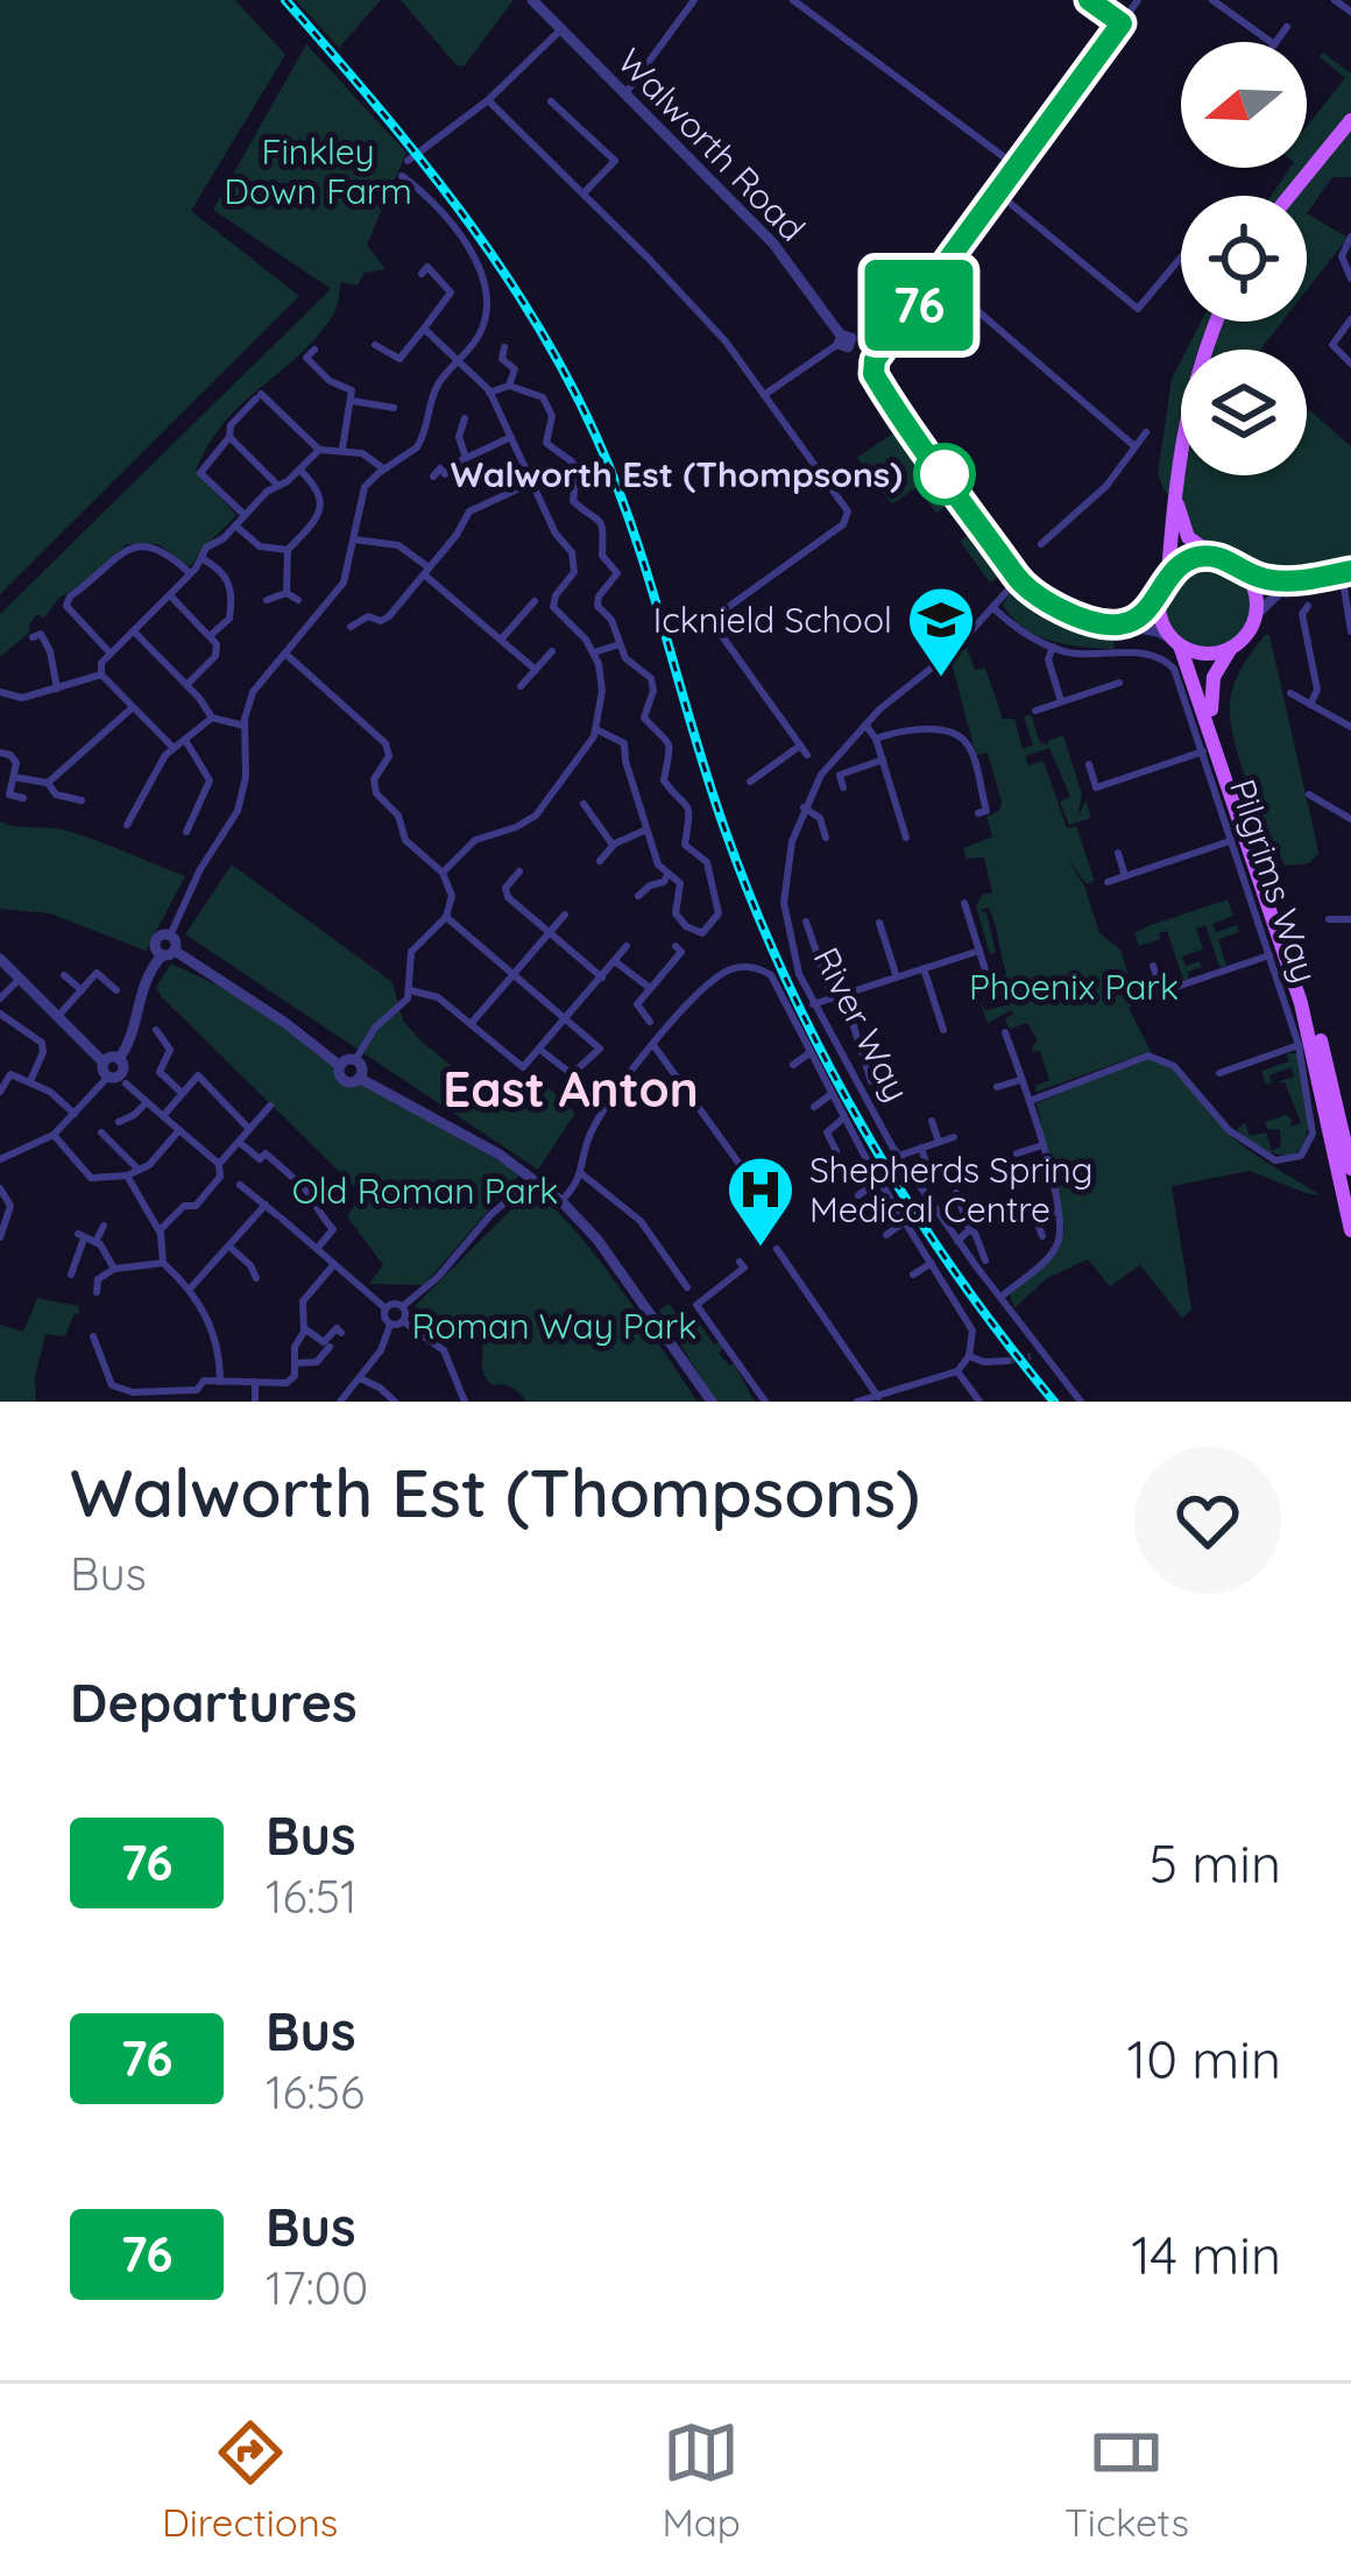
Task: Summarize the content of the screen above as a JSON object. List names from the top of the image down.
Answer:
{
  "streets": {
    "street": ["Walworth Road", "Pilgrims Way", "River Way"]
  },
  "crossings": [
    ["Walworth Road", "River Way"],
    ["Pilgrims Way", "River Way"]
  ],
  "districts": ["East Anton"],
  "parks": [
    "Finkley Down Farm",
    "Phoenix Park",
    "Old Roman Park",
    "Roman Way Park"
  ],
  "places": {
    "other": ["Walworth Est (Thompsons)"],
    "school or university": ["Icknield School"],
    "hospital": ["Shepherds Spring Medical Centre"]
  },
  "lines": ["bus line 76"],
  "north": "left",
  "page": {
    "on_map": "76",
    "heading": [
      ["Walworth Est (Thompsons)", "Bus"],
      "Departures"
    ],
    "list": [
      {
        "mark": "76",
        "name": "Bus",
        "note": "16:51",
        "value": "5 min"
      },
      {
        "mark": "76",
        "name": "Bus",
        "note": "16:56",
        "value": "10 min"
      },
      {
        "mark": "76",
        "name": "Bus",
        "note": "17:00",
        "value": "14 min"
      }
    ],
    "tabs": ["Directions", "Map", "Tickets"]
  }
}
